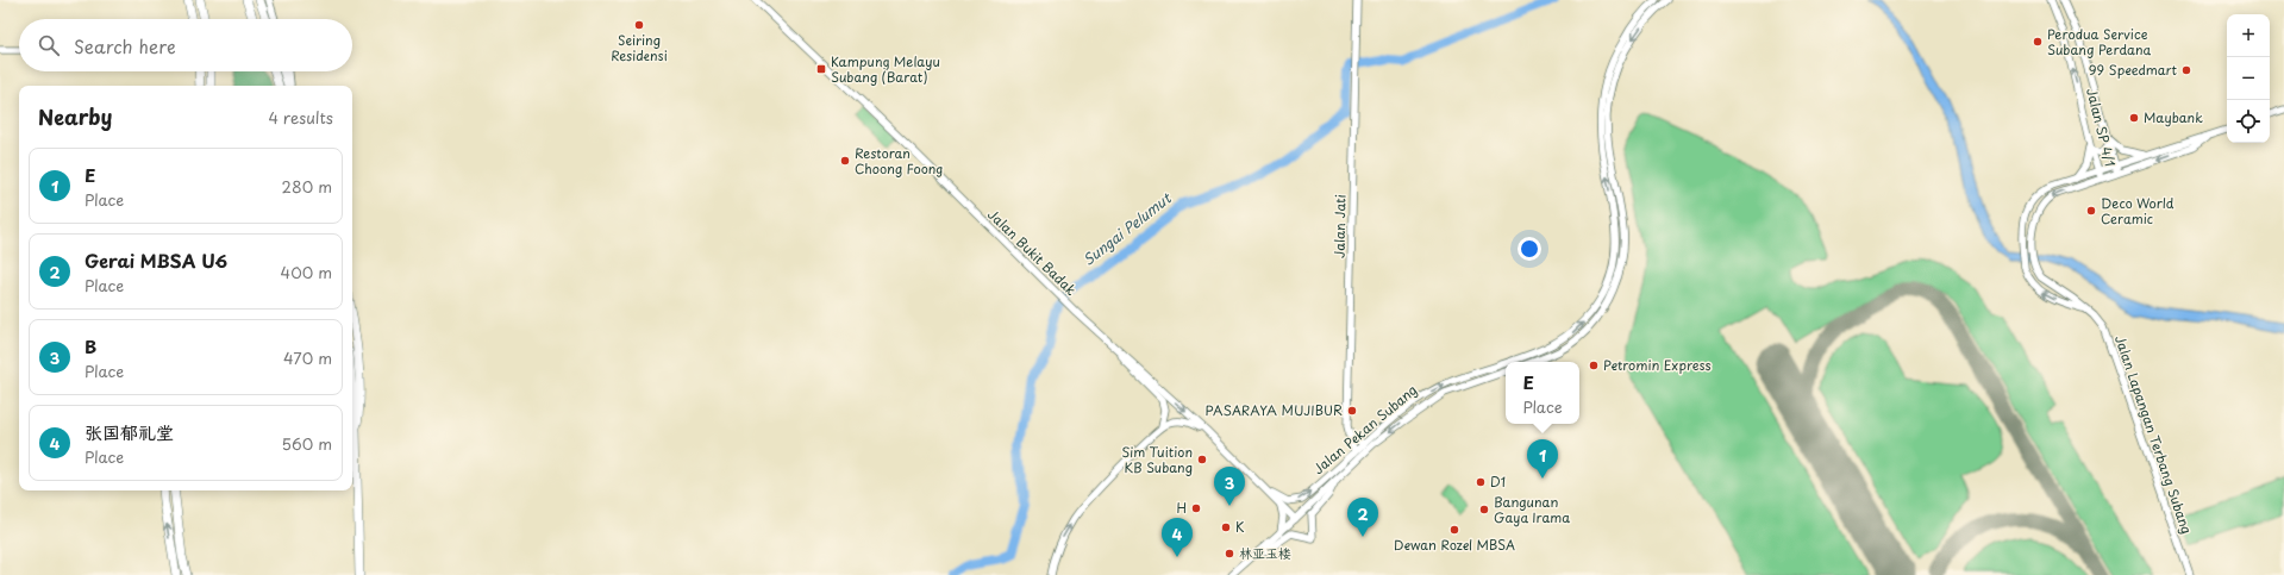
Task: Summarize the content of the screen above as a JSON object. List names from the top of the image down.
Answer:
{
  "streets": {
    "main road": [
      "Jalan SP 4/1",
      "Jalan Jati",
      "Jalan Bukit Badak",
      "Jalan Pekan Subang",
      "Jalan Lapangan Terbang Subang"
    ]
  },
  "crossings": [
    ["Jalan SP 4/1", "Jalan Lapangan Terbang Subang"],
    ["Jalan Jati", "Jalan Pekan Subang"],
    ["Jalan Bukit Badak", "Jalan Pekan Subang"]
  ],
  "water": ["Sungai Pelumut"],
  "places": {
    "other": [
      "Seiring Residensi",
      "Perodua Service Subang Perdana",
      "99 Speedmart",
      "Maybank",
      "Restoran Choong Foong",
      "Deco World Ceramic",
      "Petromin Express",
      "PASARAYA MUJIBUR",
      "Sim Tuition KB Subang",
      "D1",
      "H",
      "Bangunan Gaya Irama",
      "K",
      "Dewan Rozel MBSA",
      "林亚玉楼"
    ],
    "transit": ["Kampung Melayu Subang (Barat)"]
  },
  "page": {
    "map_buttons": ["+", "−"],
    "search": "Search here",
    "heading": ["Nearby", "4 results"],
    "list": [
      {
        "mark": "1",
        "name": "E",
        "note": "Place",
        "value": "280 m"
      },
      {
        "mark": "2",
        "name": "Gerai MBSA U6",
        "note": "Place",
        "value": "400 m"
      },
      {
        "mark": "3",
        "name": "B",
        "note": "Place",
        "value": "470 m"
      },
      {
        "mark": "4",
        "name": "张国郁礼堂",
        "note": "Place",
        "value": "560 m"
      }
    ],
    "popup": ["E", "Place"],
    "pins": [
      "1",
      "3",
      "2",
      "4"
    ]
  }
}
